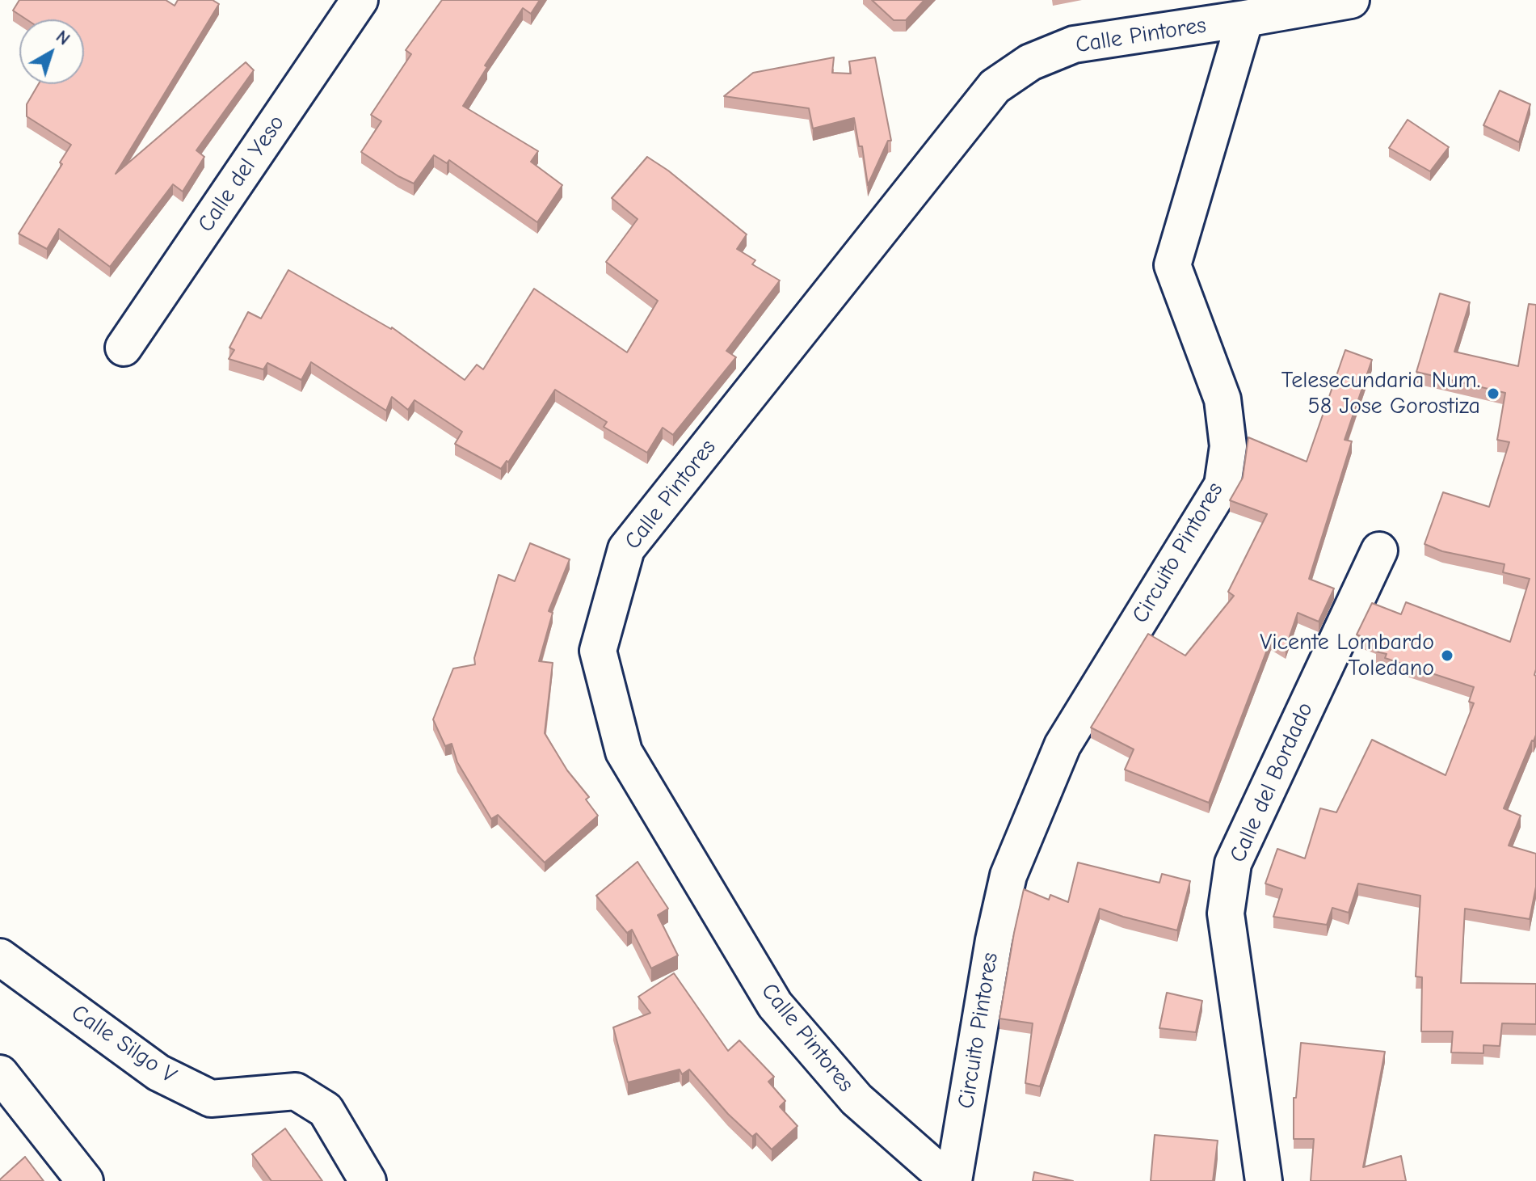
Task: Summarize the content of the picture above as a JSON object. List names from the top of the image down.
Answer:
{
  "streets": {
    "street": [
      "Calle Pintores",
      "Calle del Yeso",
      "Circuito Pintores",
      "Calle del Bordado",
      "Calle Silgo V"
    ]
  },
  "crossings": [
    ["Calle Pintores", "Circuito Pintores"]
  ],
  "places": ["Telesecundaria Num. 58 Jose Gorostiza", "Vicente Lombardo Toledano"],
  "north": "top right"
}
